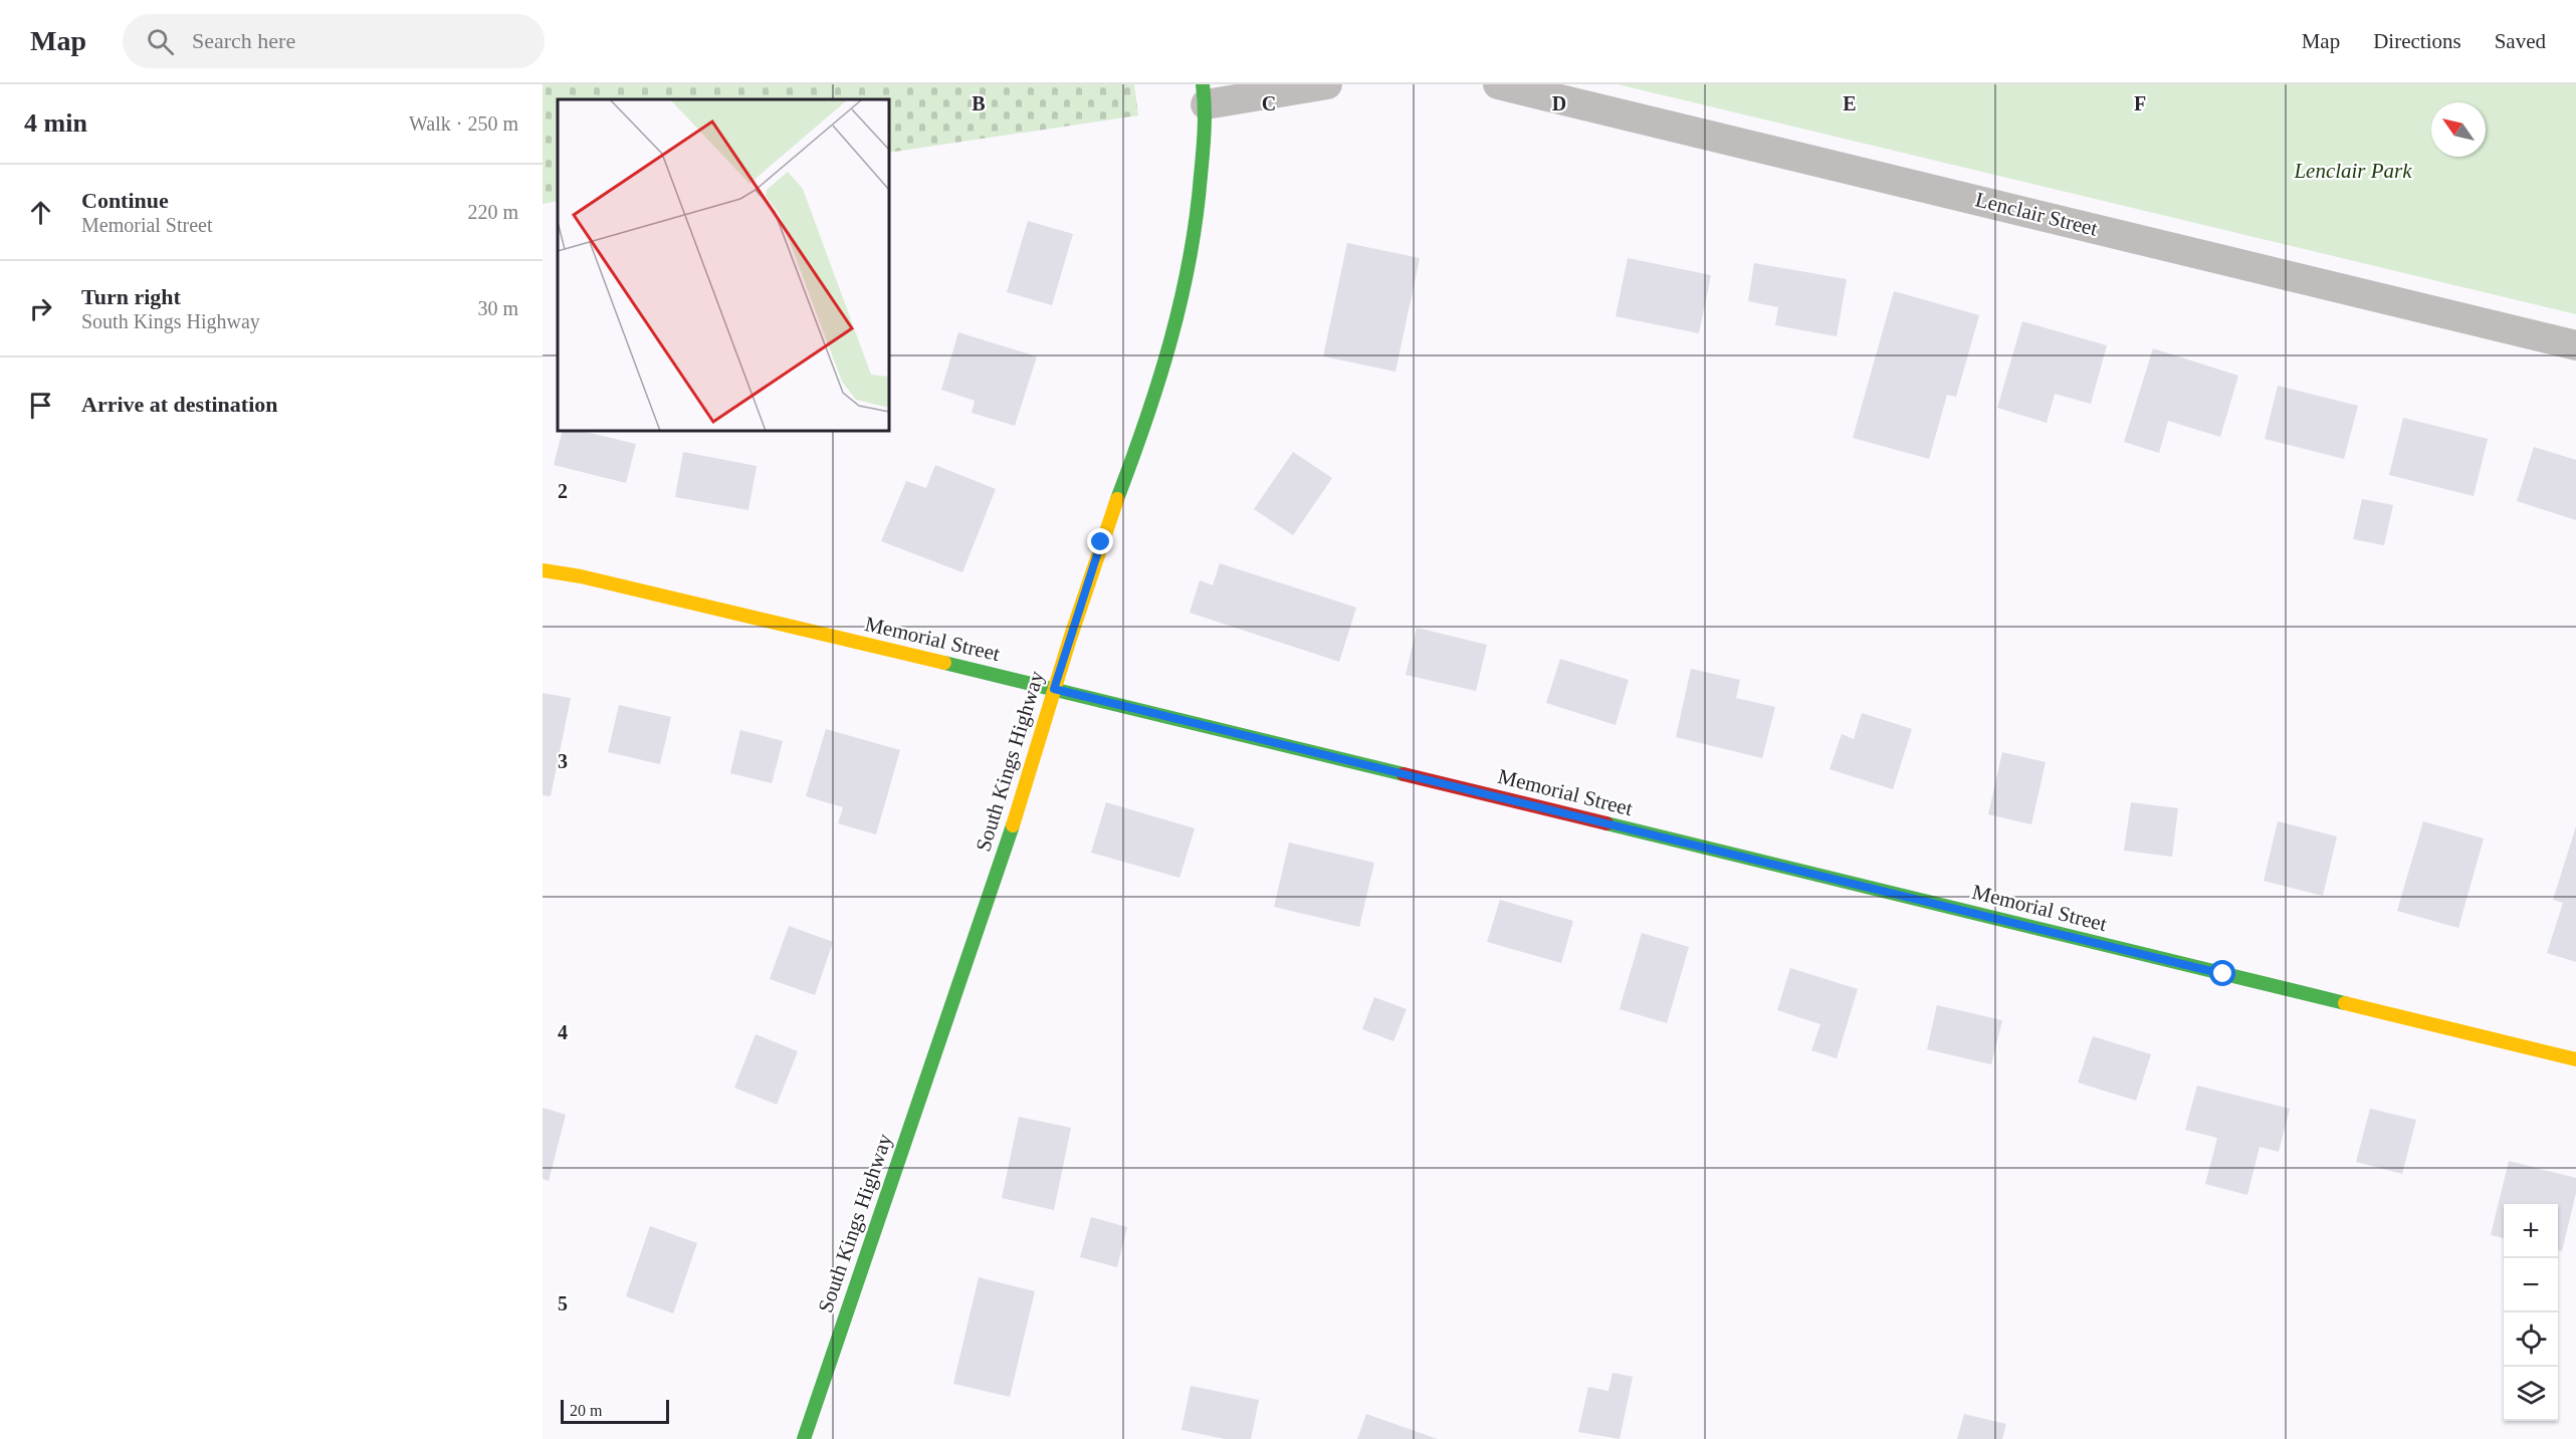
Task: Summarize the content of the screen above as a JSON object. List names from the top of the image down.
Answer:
{
  "streets": {
    "street": ["Lenclair Street", "Memorial Street", "South Kings Highway"]
  },
  "crossings": [
    ["Memorial Street", "South Kings Highway"]
  ],
  "parks": ["Lenclair Park"],
  "scale_bar": "20 m",
  "north": "top left",
  "page": {
    "header": "Map",
    "search": "Search here",
    "nav": ["Map", "Directions", "Saved"],
    "heading": ["4 min", "Walk · 250 m"],
    "list": [
      ["Continue", "Memorial Street", "220 m"],
      ["Turn right", "South Kings Highway", "30 m"],
      "Arrive at destination"
    ],
    "map_buttons": ["+", "−"],
    "scale": "20 m"
  },
  "grid": {
    "columns": [
      "B",
      "C",
      "D",
      "E",
      "F"
    ],
    "rows": [
      "2",
      "3",
      "4",
      "5"
    ]
  }
}
